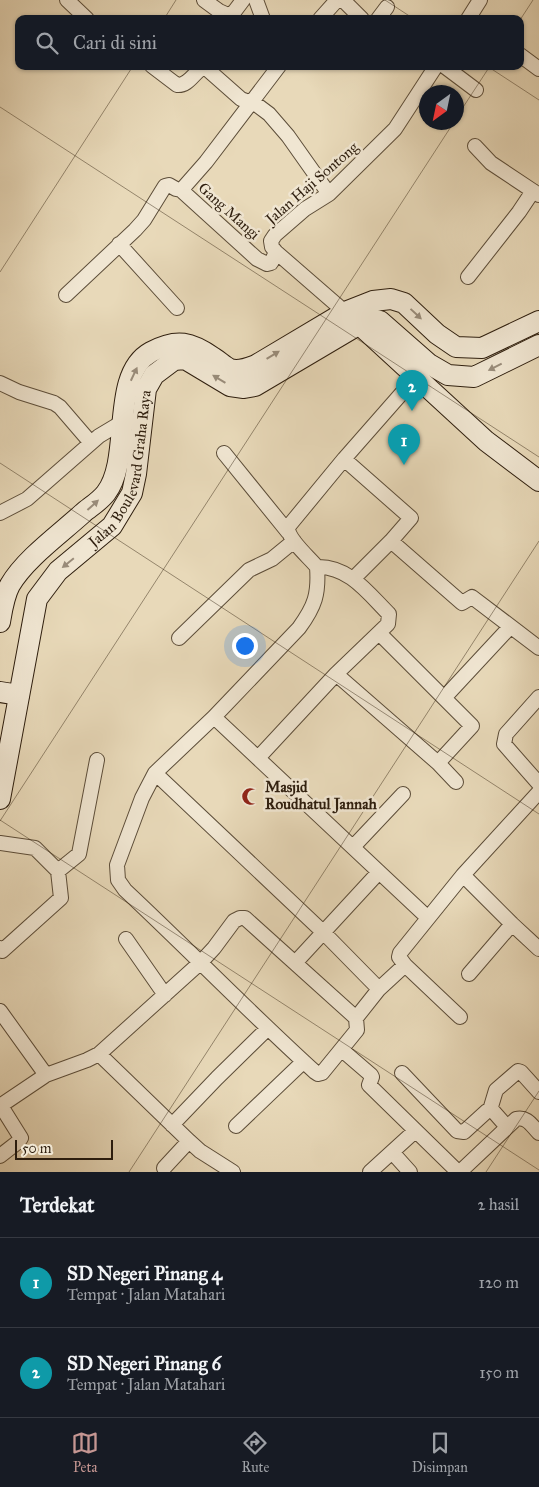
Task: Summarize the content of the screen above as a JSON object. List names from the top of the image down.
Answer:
{
  "streets": {
    "main road": ["Jalan Boulevard Graha Raya"],
    "street": ["Jalan Haji Sontong", "Gang Mangi"]
  },
  "crossings": [
    ["Jalan Haji Sontong", "Gang Mangi"]
  ],
  "places": {
    "mosque": ["Masjid Roudhatul Jannah"]
  },
  "scale_bar": "50 m",
  "north": "bottom left",
  "page": {
    "search": "Cari di sini",
    "pins": ["2", "1"],
    "scale": "50 m",
    "heading": ["Terdekat", "2 hasil"],
    "list": [
      {
        "mark": "1",
        "name": "SD Negeri Pinang 4",
        "note": "Tempat · Jalan Matahari",
        "value": "120 m"
      },
      {
        "mark": "2",
        "name": "SD Negeri Pinang 6",
        "note": "Tempat · Jalan Matahari",
        "value": "150 m"
      }
    ],
    "nav": ["Peta", "Rute", "Disimpan"]
  }
}
